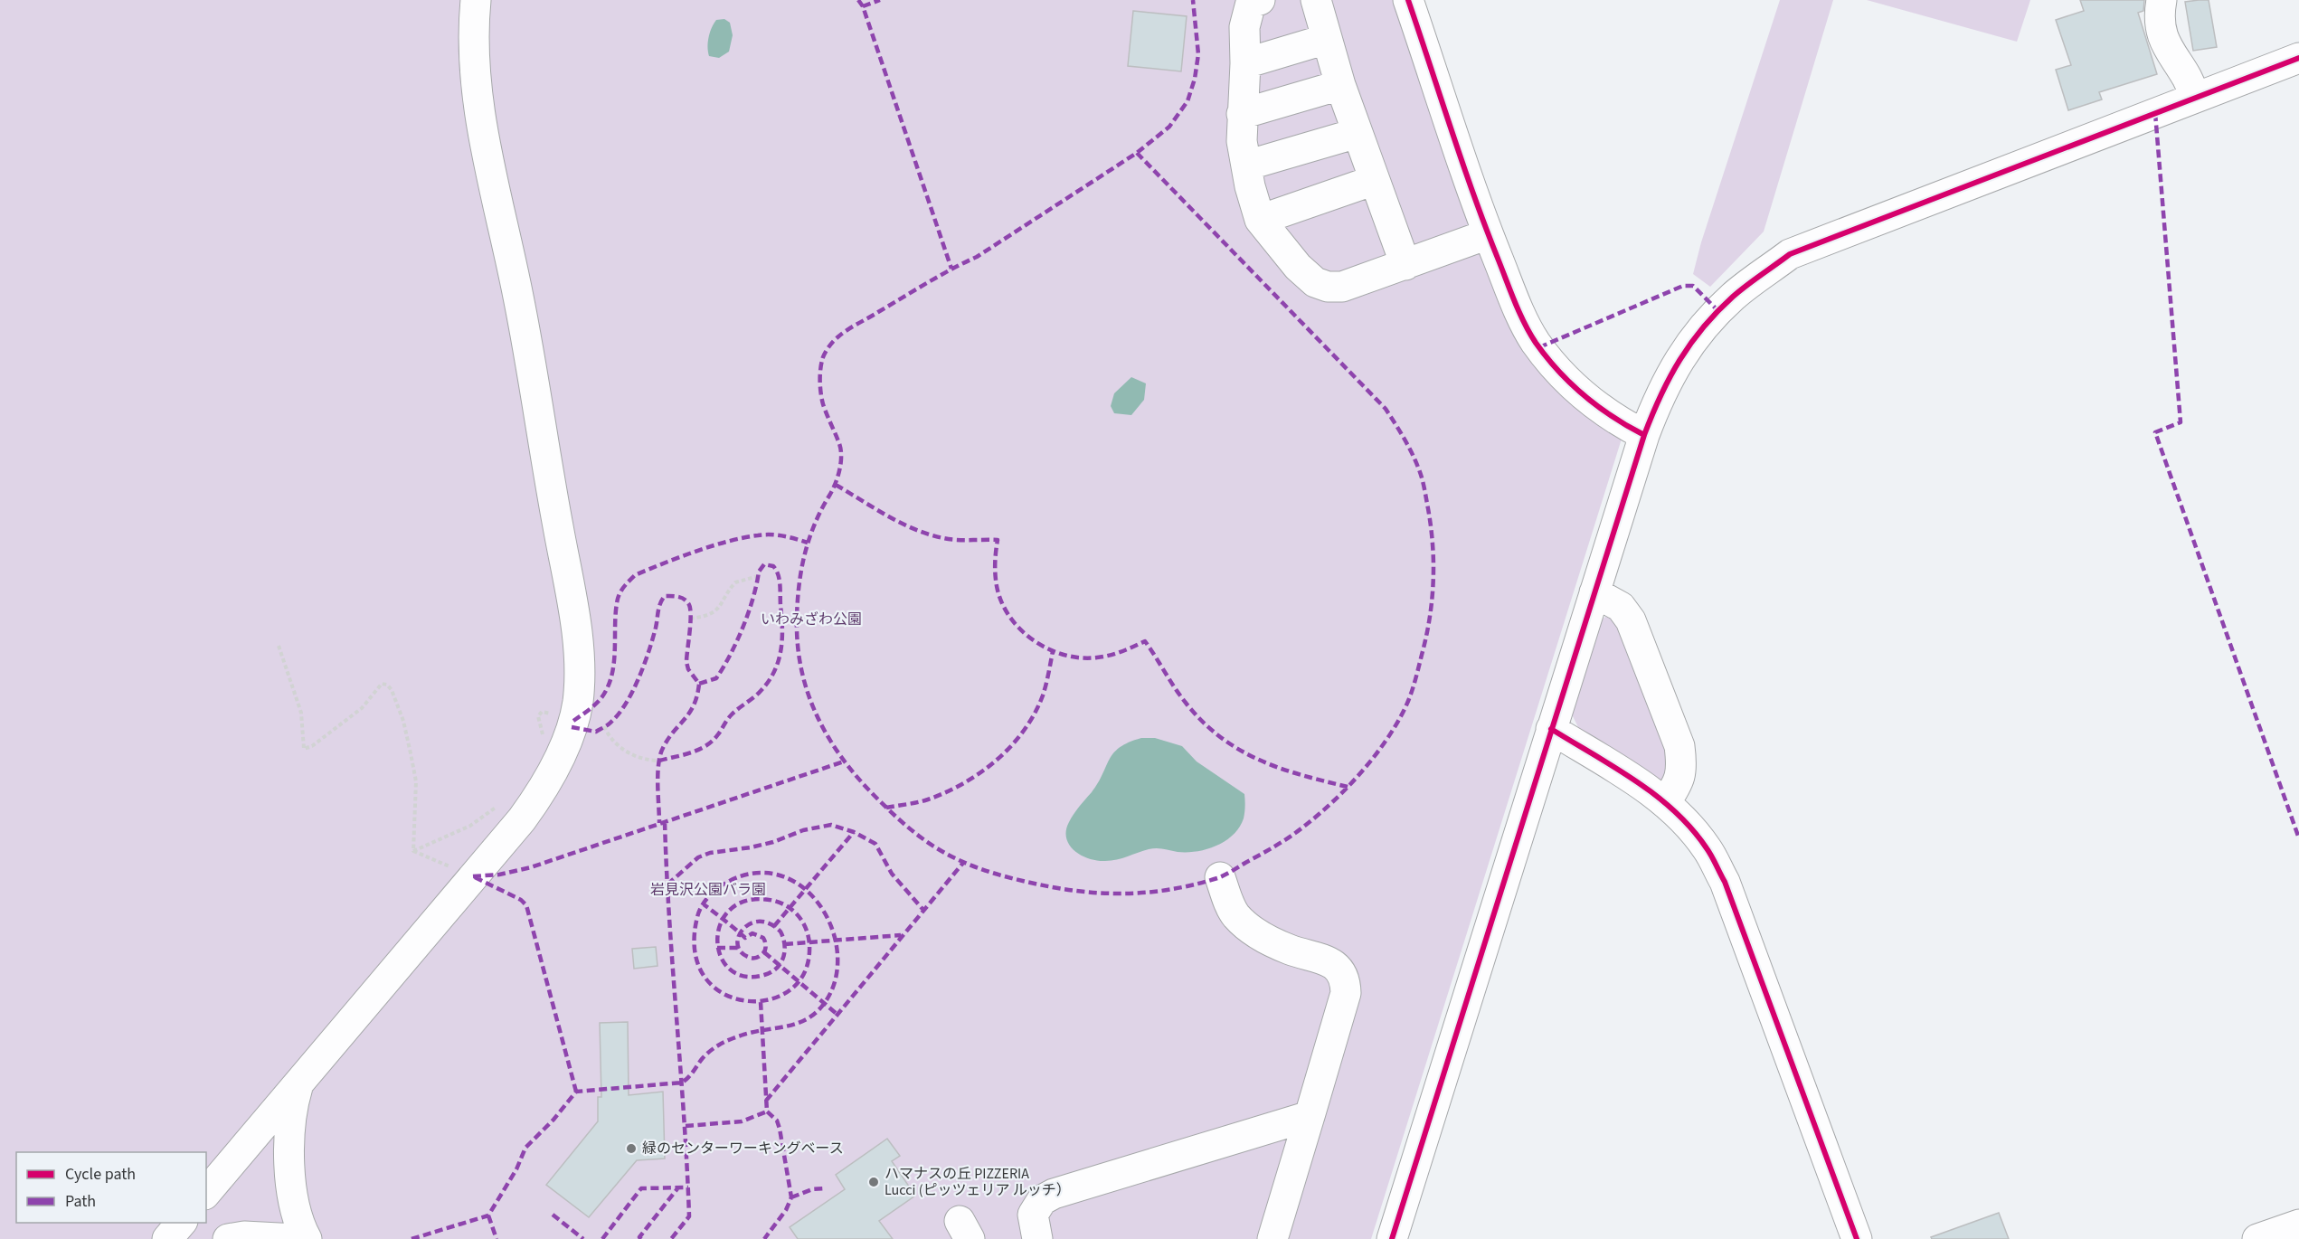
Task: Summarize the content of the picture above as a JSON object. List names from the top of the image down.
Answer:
{
  "parks": ["いわみざわ公園", "岩見沢公園バラ園"],
  "places": ["緑のセンターワーキングベース", "ハマナスの丘 PIZZERIA Lucci (ピッツェリア ルッチ）"],
  "legend": ["Cycle path", "Path"]
}
